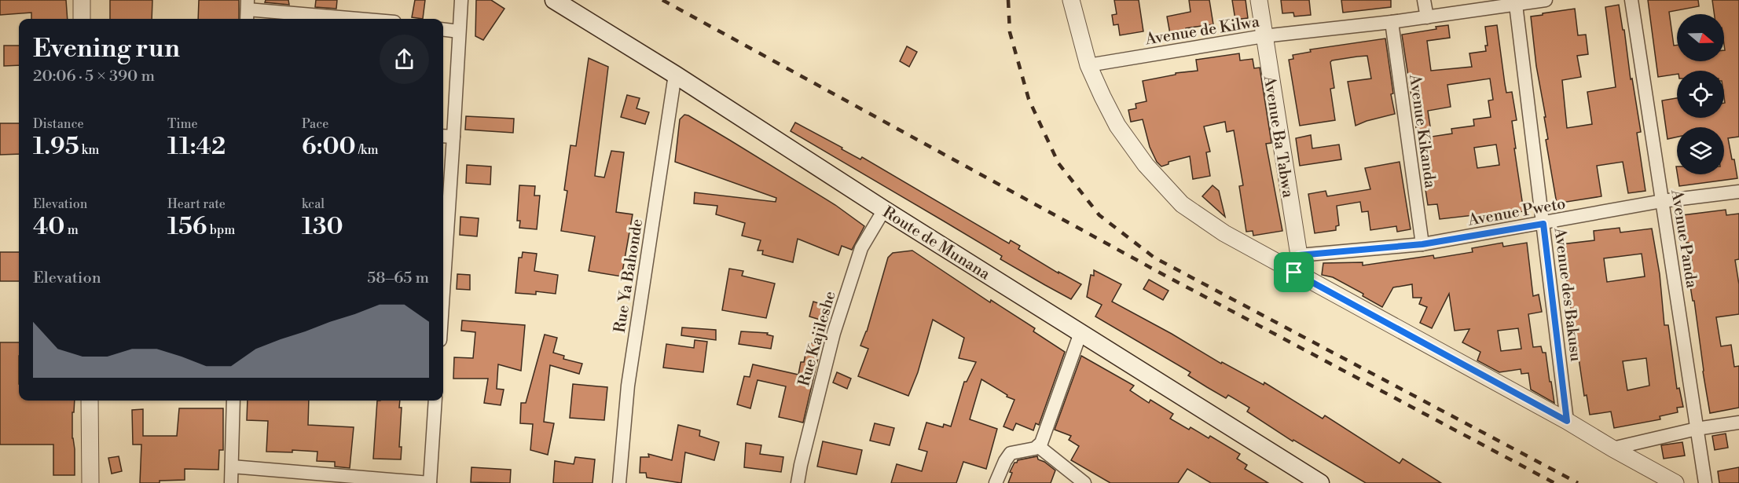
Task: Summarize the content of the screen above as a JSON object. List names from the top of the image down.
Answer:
{
  "streets": {
    "main road": ["Route de Munana"],
    "street": [
      "Avenue de Kilwa",
      "Avenue Kikanda",
      "Avenue Ba Tabwa",
      "Avenue Pweto",
      "Avenue Panda",
      "Rue Ya Bahonde",
      "Avenue des Bakusu",
      "Rue Kajileshe"
    ]
  },
  "crossings": [
    ["Avenue de Kilwa", "Avenue Kikanda"],
    ["Avenue de Kilwa", "Avenue Ba Tabwa"],
    ["Avenue de Kilwa", "Avenue des Bakusu"],
    ["Avenue Kikanda", "Avenue Pweto"],
    ["Avenue Ba Tabwa", "Avenue Pweto"],
    ["Avenue Pweto", "Avenue Panda"],
    ["Avenue Pweto", "Avenue des Bakusu"],
    ["Route de Munana", "Rue Ya Bahonde"],
    ["Route de Munana", "Rue Kajileshe"]
  ],
  "north": "right",
  "page": {
    "heading": ["Evening run", "20:06 · 5 × 390 m"],
    "stats": [
      ["Distance", "1.95 km"],
      ["Time", "11:42"],
      ["Pace", "6:00 /km"],
      ["Elevation", "40 m"],
      ["Heart rate", "156 bpm"],
      ["kcal", "130"]
    ],
    "chart": ["Elevation", "58–65 m"]
  }
}
